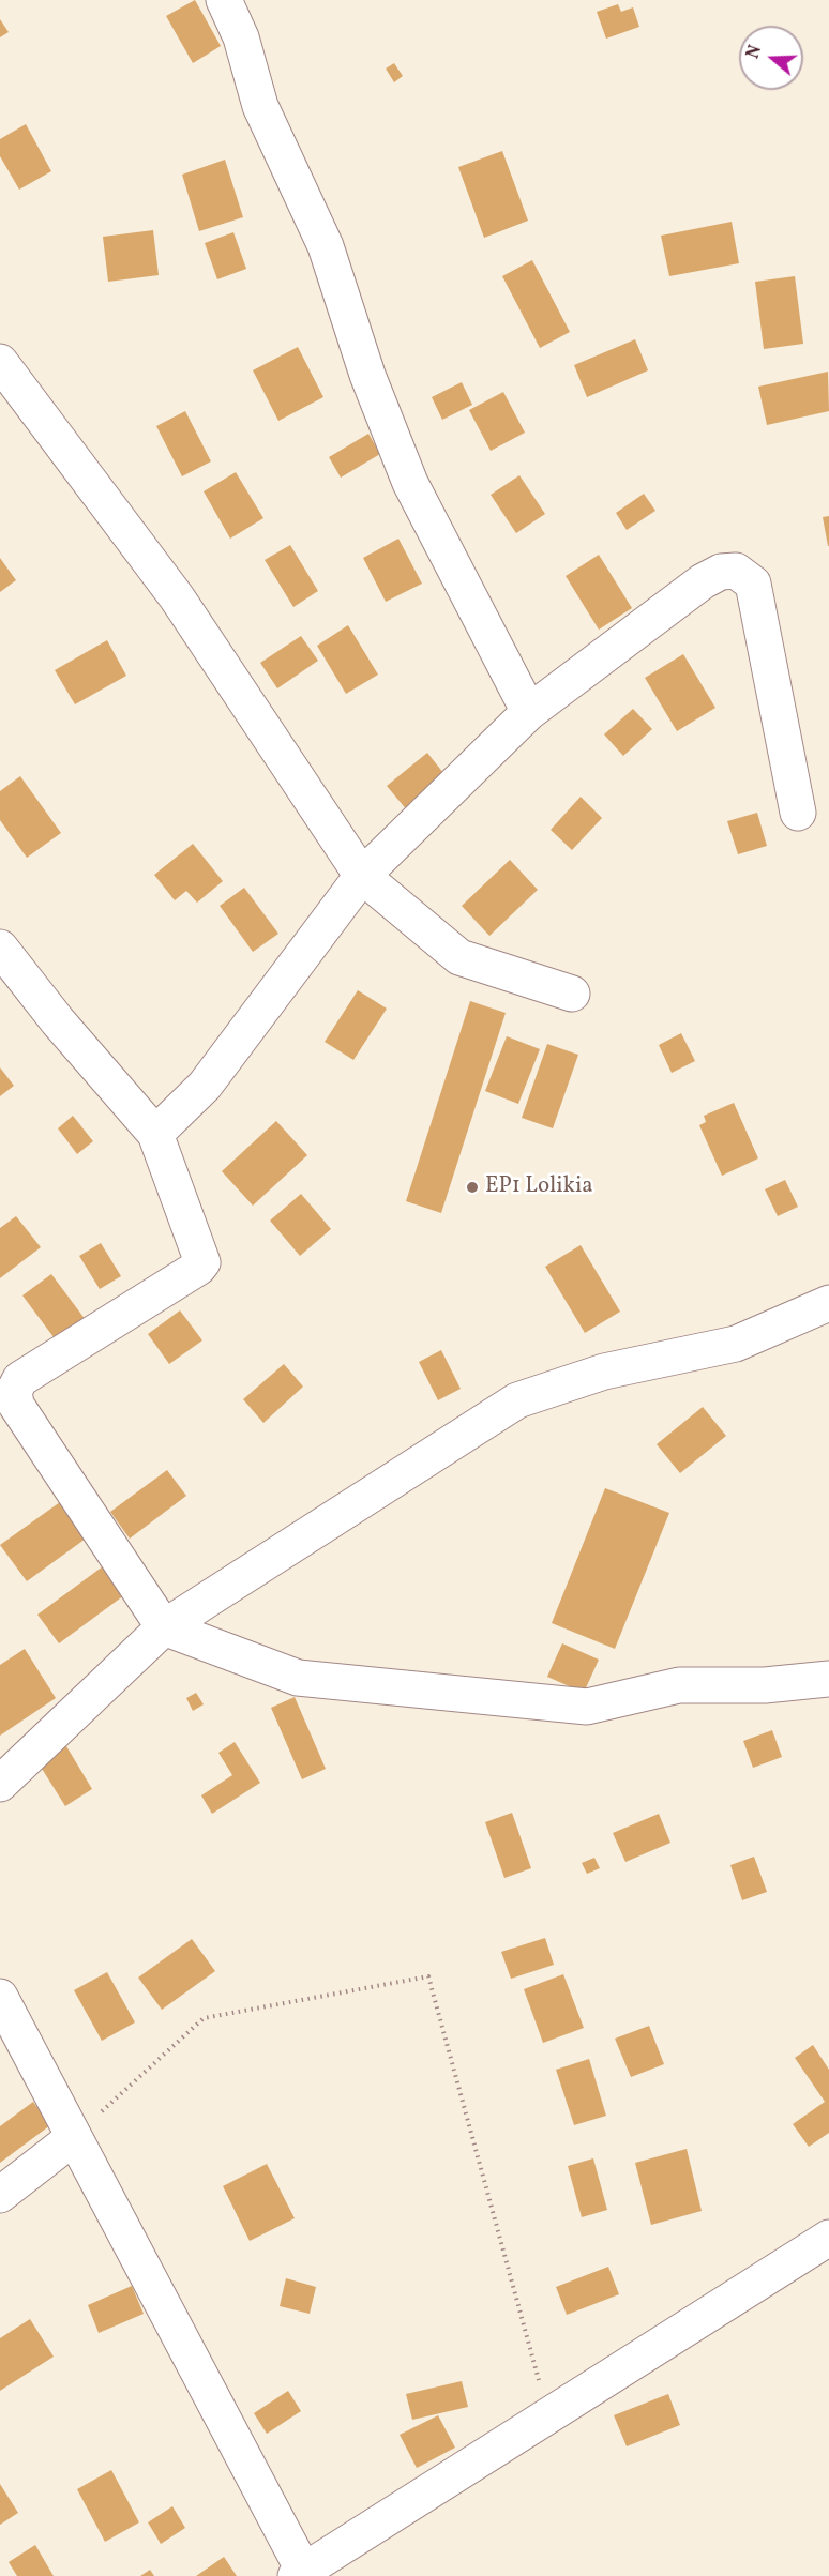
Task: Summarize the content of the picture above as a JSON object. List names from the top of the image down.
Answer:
{
  "places": ["EP1 Lolikia"],
  "north": "left"
}
